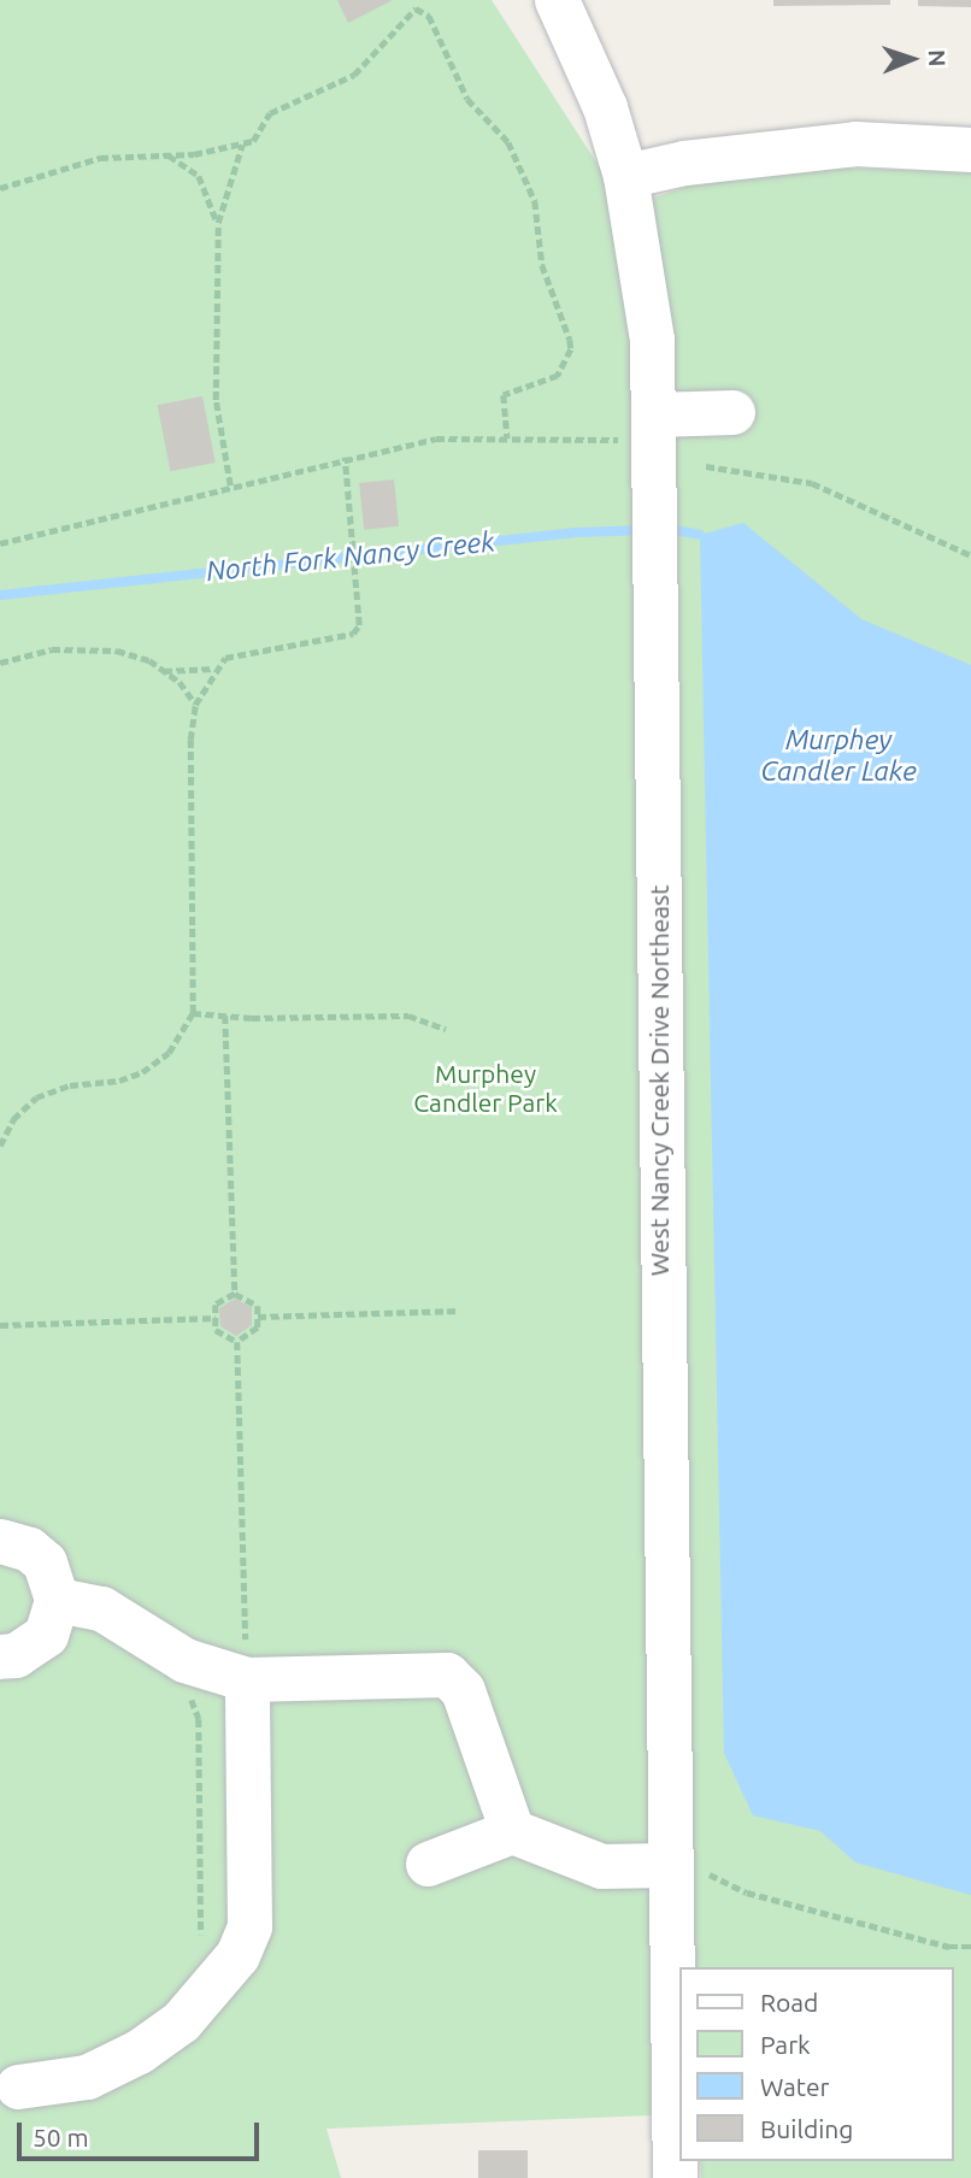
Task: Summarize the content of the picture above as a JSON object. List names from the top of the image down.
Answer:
{
  "streets": {
    "street": ["West Nancy Creek Drive Northeast"]
  },
  "water": ["North Fork Nancy Creek", "Murphey Candler Lake"],
  "parks": ["Murphey Candler Park"],
  "legend": [
    "Road",
    "Park",
    "Water",
    "Building"
  ],
  "scale_bar": "50 m",
  "north": "right"
}
